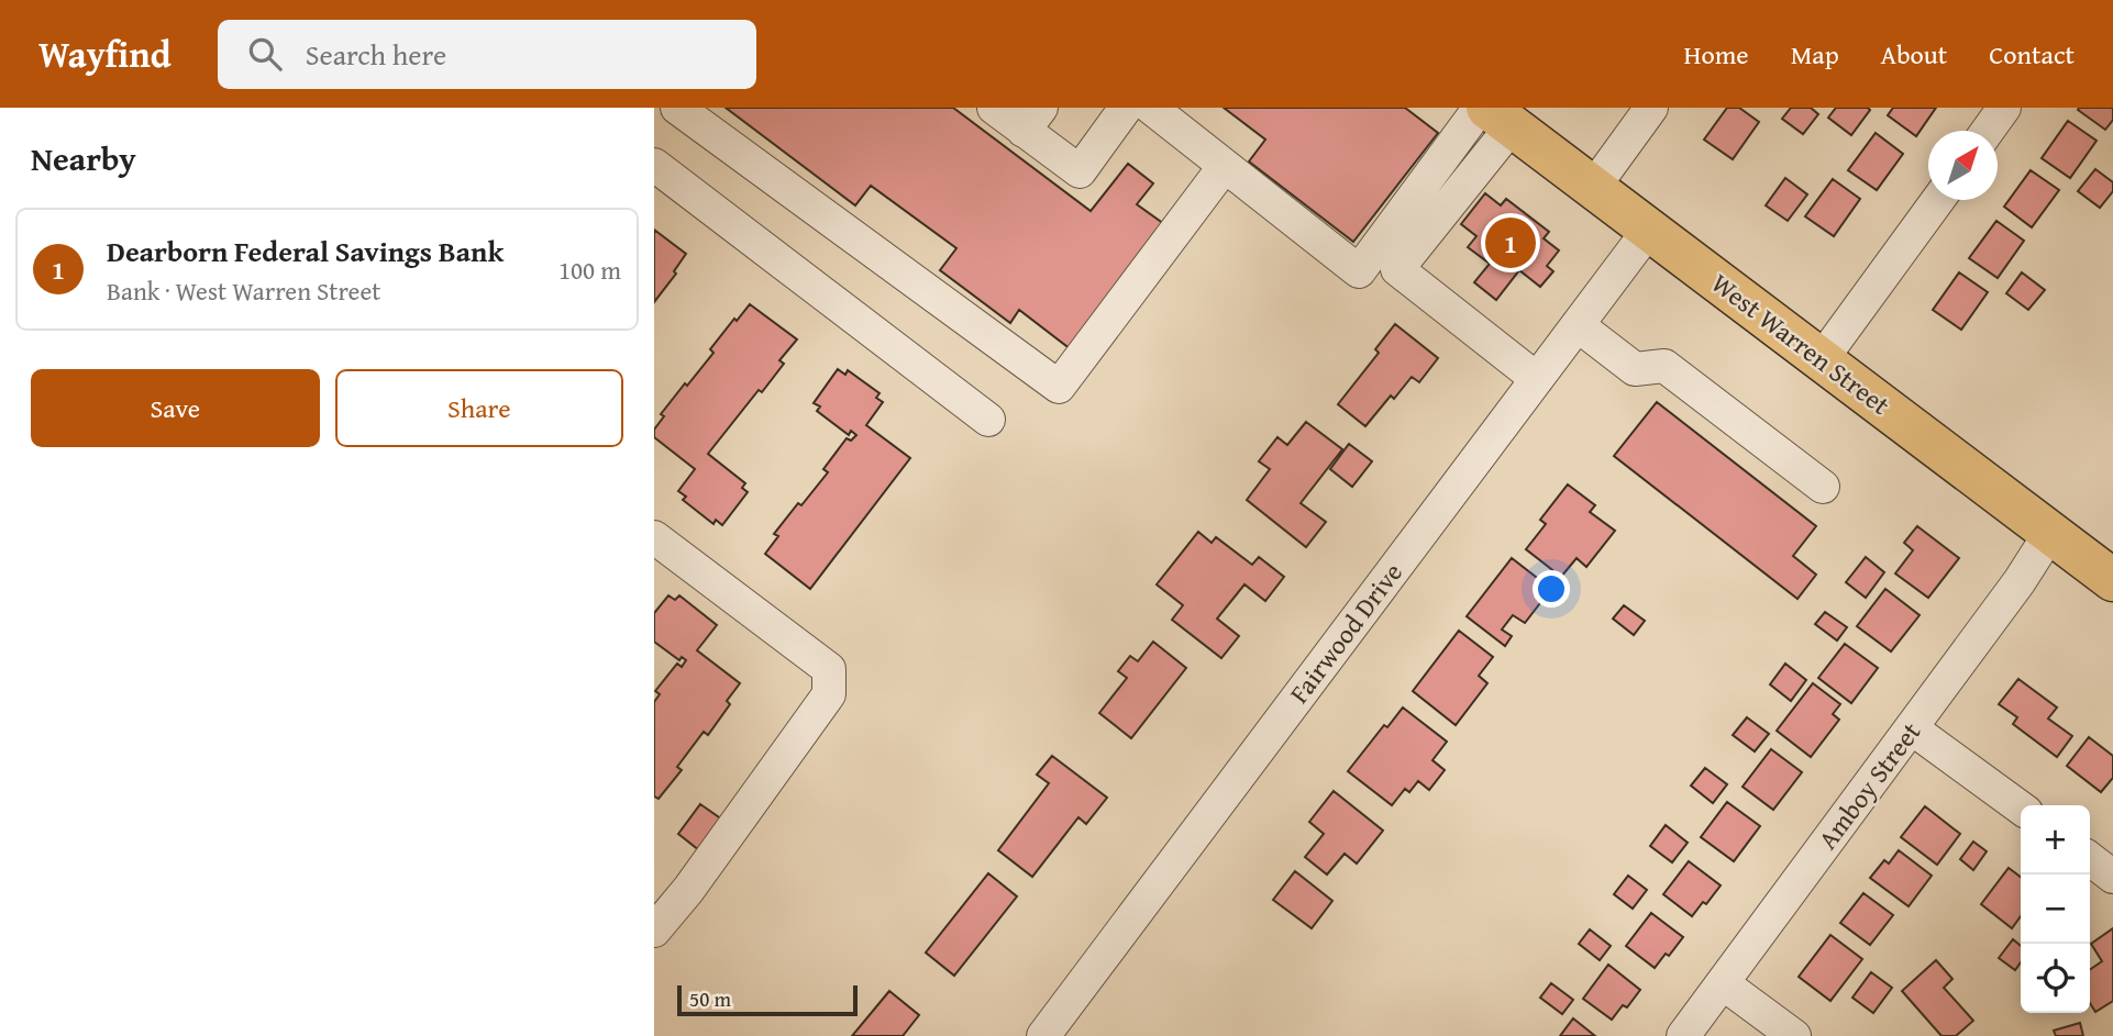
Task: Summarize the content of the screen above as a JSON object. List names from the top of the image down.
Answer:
{
  "streets": {
    "main road": ["West Warren Street"],
    "street": ["Fairwood Drive", "Amboy Street"]
  },
  "crossings": [
    ["West Warren Street", "Fairwood Drive"],
    ["West Warren Street", "Amboy Street"]
  ],
  "scale_bar": "50 m",
  "north": "top right",
  "page": {
    "header": "Wayfind",
    "search": "Search here",
    "nav": [
      "Home",
      "Map",
      "About",
      "Contact"
    ],
    "heading": "Nearby",
    "list": [
      {
        "mark": "1",
        "name": "Dearborn Federal Savings Bank",
        "note": "Bank · West Warren Street",
        "value": "100 m"
      }
    ],
    "pins": "1",
    "buttons": ["Save", "Share"],
    "map_buttons": ["+", "−"],
    "scale": "50 m"
  }
}
